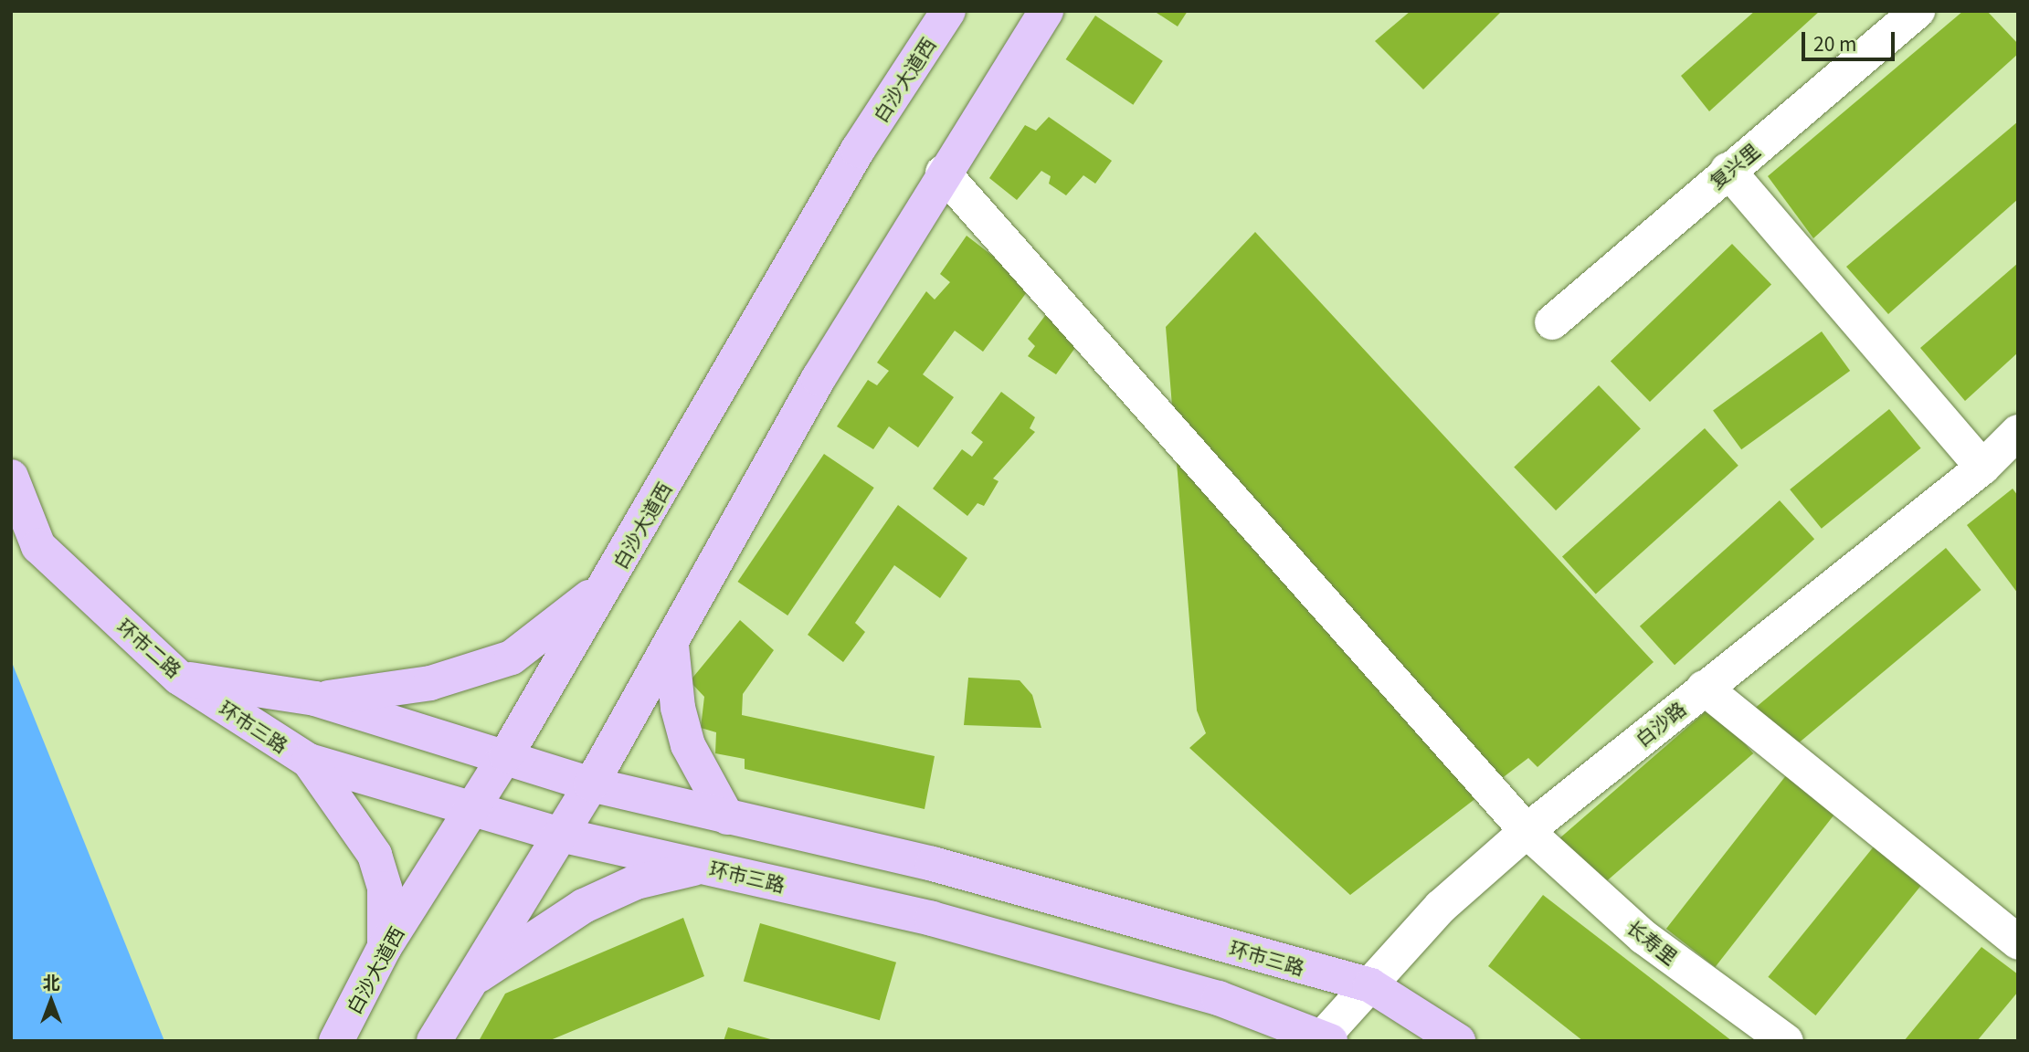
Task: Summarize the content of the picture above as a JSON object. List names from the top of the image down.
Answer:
{
  "streets": {
    "main road": ["白沙大道西", "环市二路", "环市三路"],
    "street": ["复兴里", "白沙路", "长寿里"]
  },
  "crossings": [
    ["白沙大道西", "环市二路"],
    ["白沙大道西", "环市三路"],
    ["环市二路", "环市三路"],
    ["白沙路", "环市三路"],
    ["白沙路", "长寿里"]
  ],
  "scale_bar": "20 m",
  "north": "top"
}
